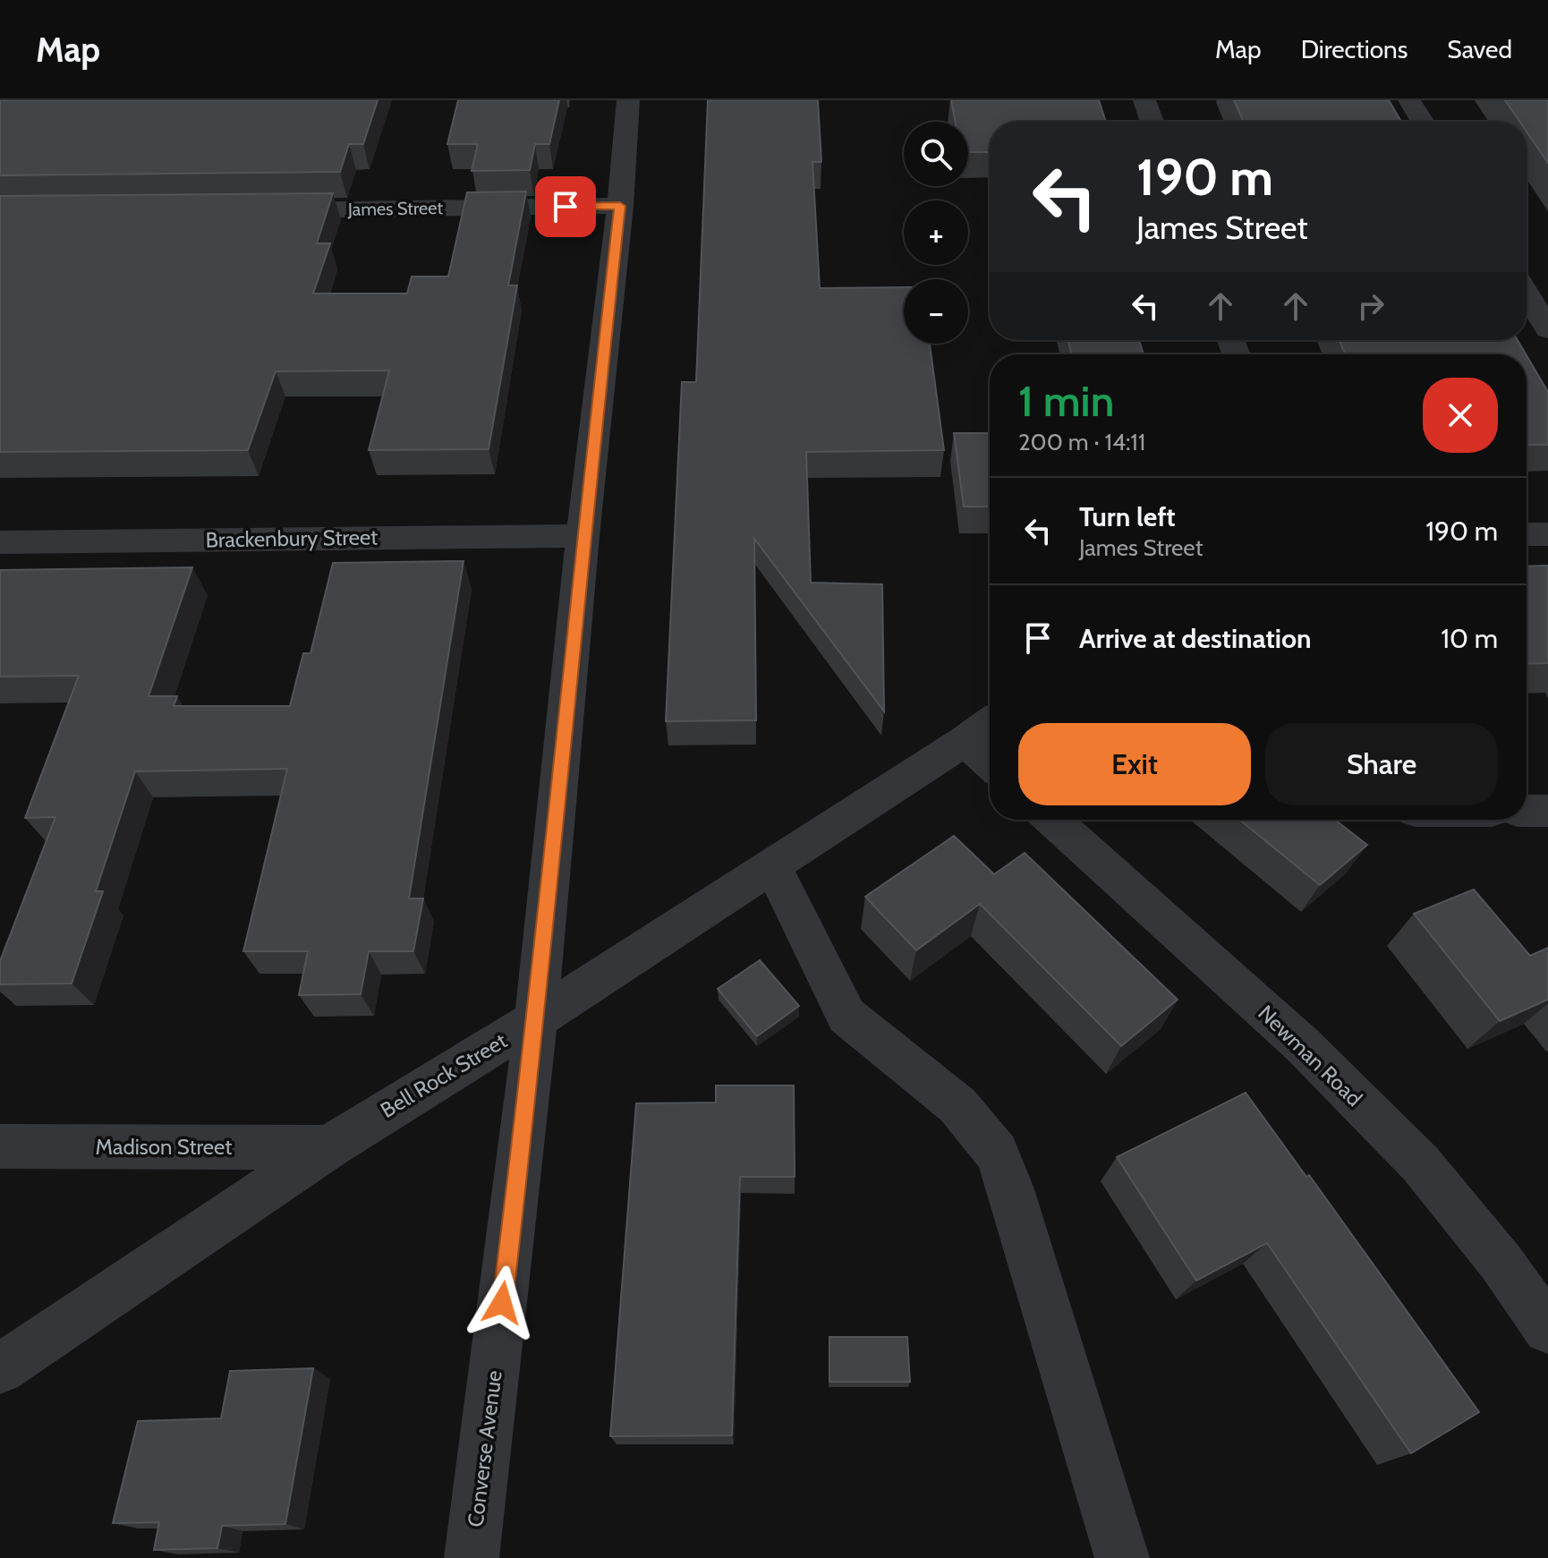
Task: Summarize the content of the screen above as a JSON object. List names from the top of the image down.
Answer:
{
  "streets": {
    "street": [
      "James Street",
      "Brackenbury Street",
      "Newman Road",
      "Bell Rock Street",
      "Madison Street",
      "Converse Avenue"
    ]
  },
  "crossings": [
    ["James Street", "Converse Avenue"],
    ["Brackenbury Street", "Converse Avenue"],
    ["Bell Rock Street", "Madison Street"],
    ["Bell Rock Street", "Converse Avenue"]
  ],
  "page": {
    "header": "Map",
    "nav": ["Map", "Directions", "Saved"],
    "map_buttons": ["+", "−"],
    "turn": ["190 m", "James Street"],
    "heading": ["1 min", "200 m · 14:11"],
    "list": [
      {
        "name": "Turn left",
        "note": "James Street",
        "value": "190 m"
      },
      {
        "name": "Arrive at destination",
        "value": "10 m"
      }
    ],
    "buttons": ["Exit", "Share"]
  }
}
